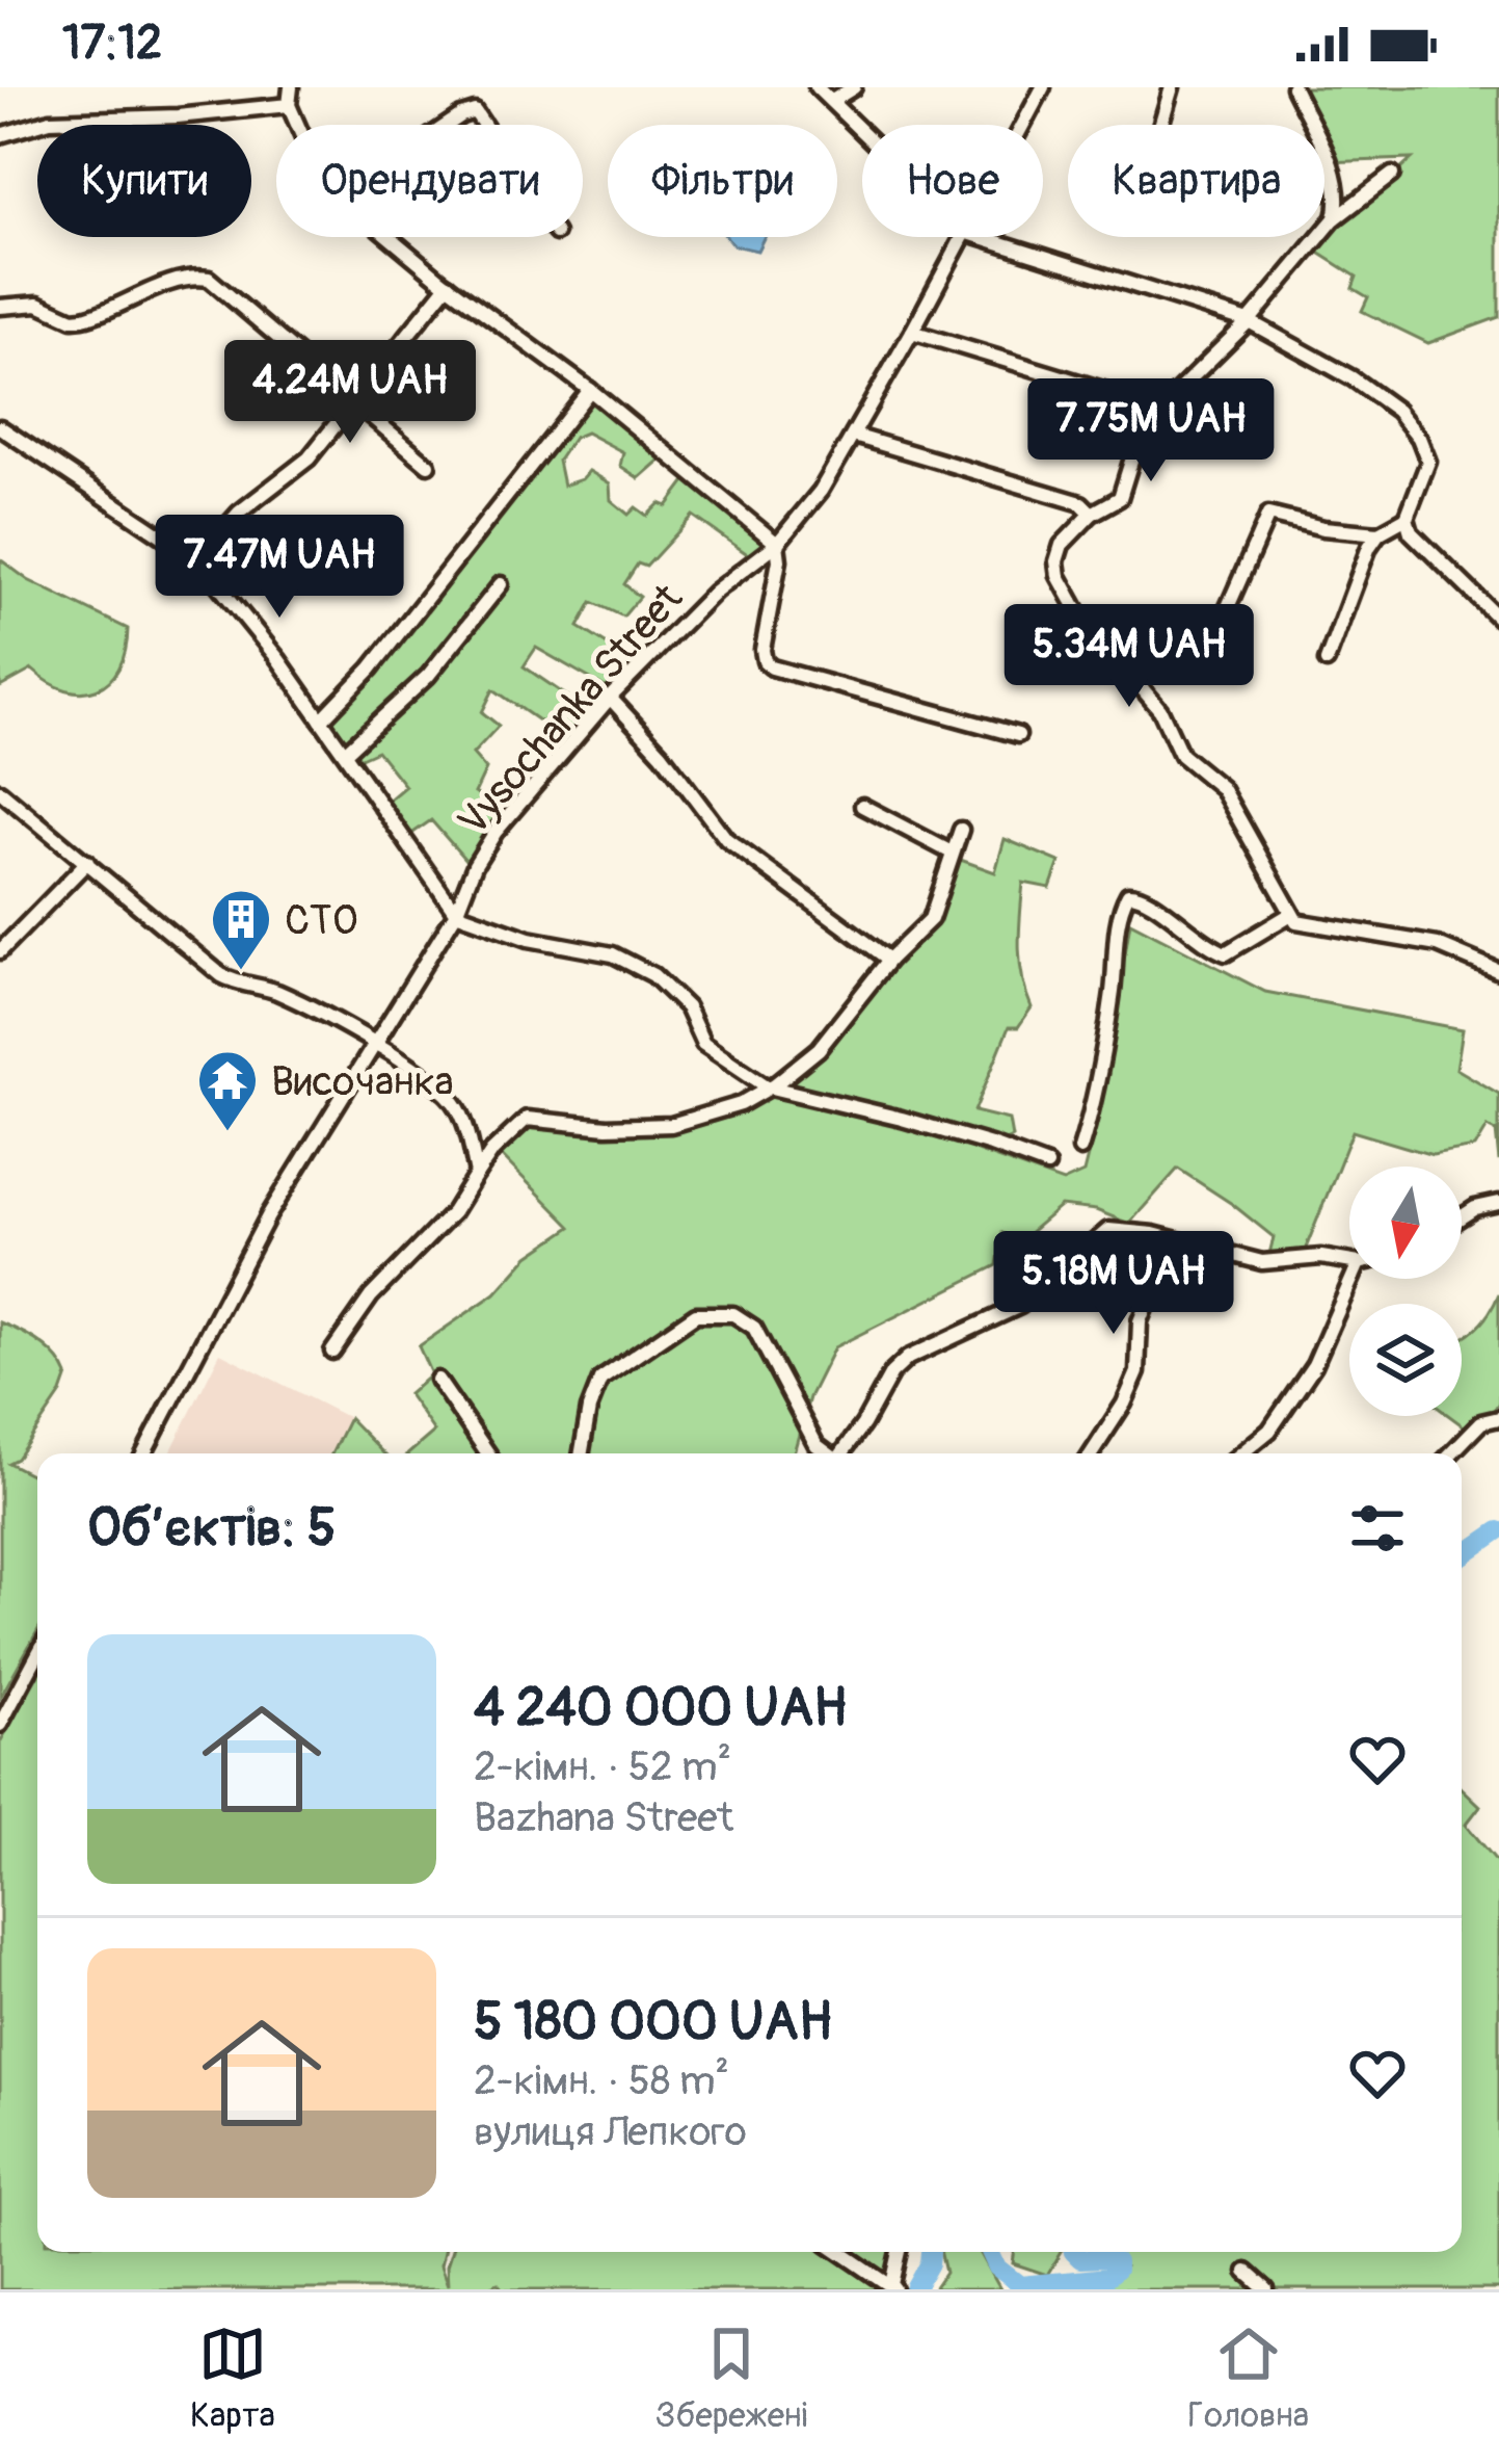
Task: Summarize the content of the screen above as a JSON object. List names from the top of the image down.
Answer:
{
  "streets": {
    "street": ["Vysochanka Street"]
  },
  "places": {
    "building": ["СТО"],
    "temple": ["Височанка"]
  },
  "north": "bottom",
  "page": {
    "status": "17:12",
    "chip": [
      "Купити",
      "Орендувати",
      "Фільтри",
      "Нове",
      "Квартира"
    ],
    "price": [
      "4.24M UAH",
      "7.75M UAH",
      "7.47M UAH",
      "5.34M UAH",
      "5.18M UAH"
    ],
    "heading": "Об’єктів: 5",
    "list": [
      {
        "name": "4 240 000 UAH",
        "note": "2-кімн. · 52 m² · Bazhana Street"
      },
      {
        "name": "5 180 000 UAH",
        "note": "2-кімн. · 58 m² · вулиця Лепкого"
      }
    ],
    "tabs": ["Карта", "Збережені", "Головна"]
  }
}
